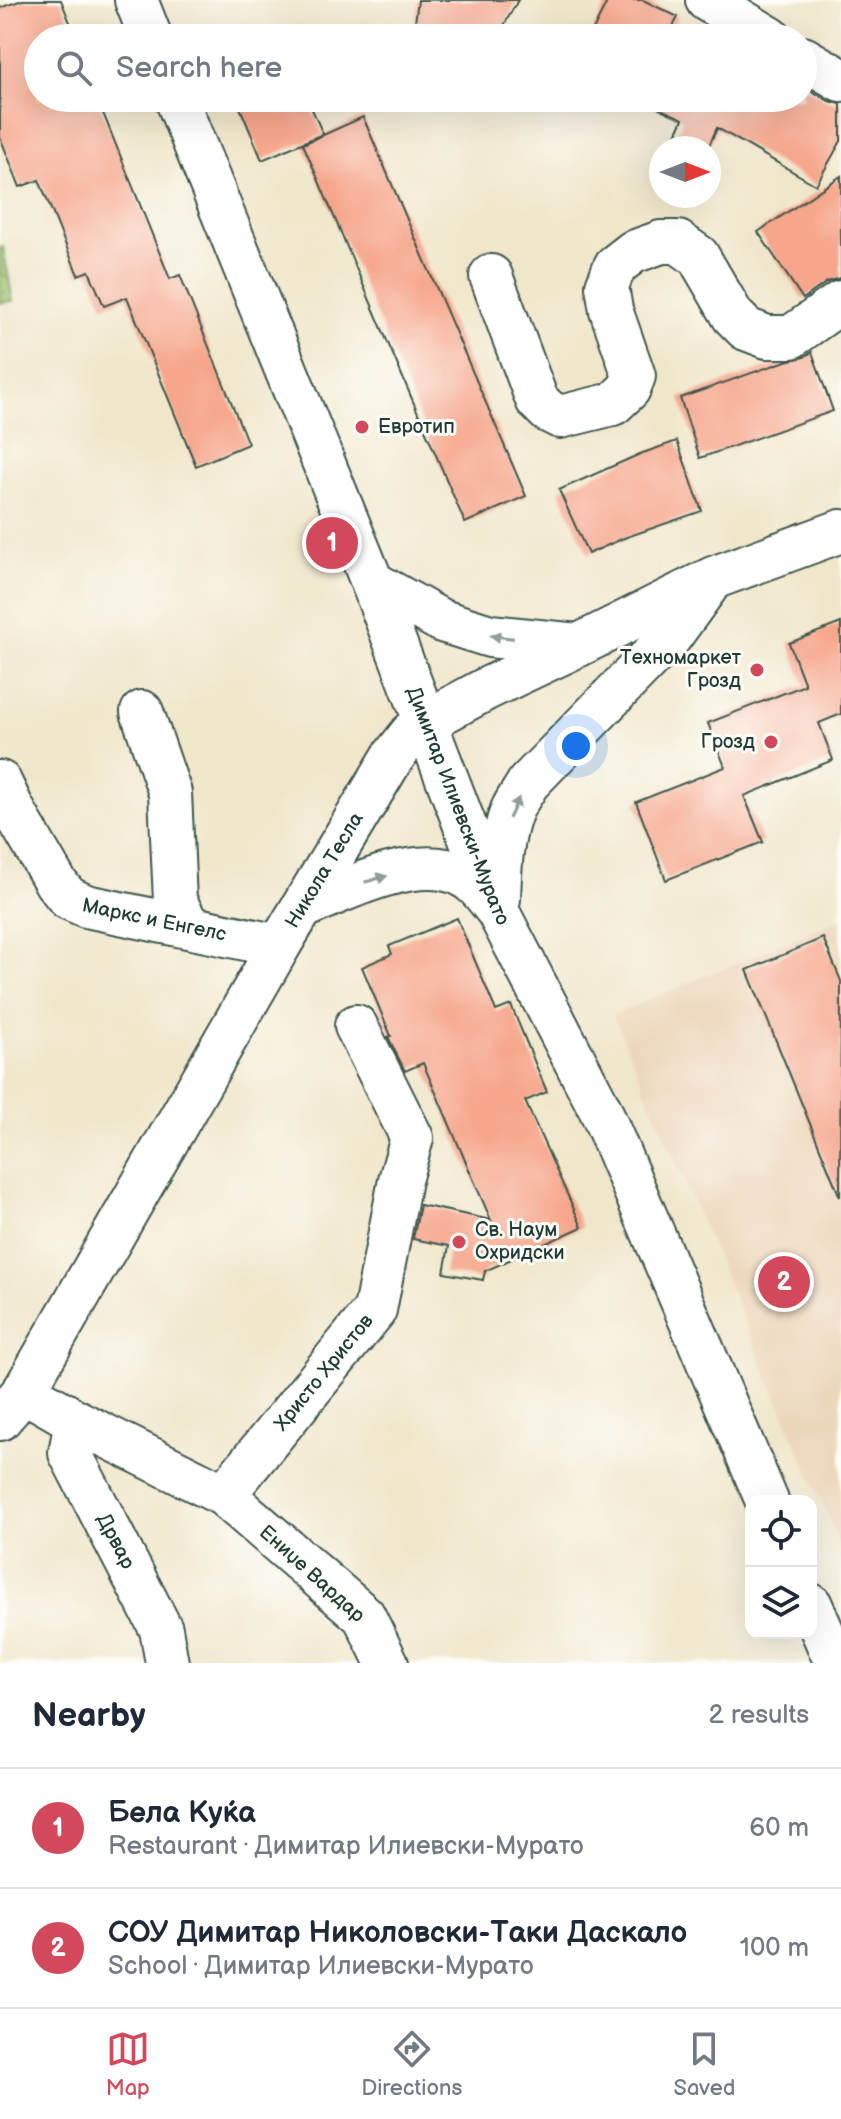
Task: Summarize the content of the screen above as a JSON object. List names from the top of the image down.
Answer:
{
  "streets": {
    "street": [
      "Димитар Илиевски-Мурато",
      "Никола Тесла",
      "Маркс и Енгелс",
      "Христо Христов",
      "Дрвар",
      "Ениџе Вардар"
    ]
  },
  "crossings": [
    ["Димитар Илиевски-Мурато", "Никола Тесла"],
    ["Никола Тесла", "Маркс и Енгелс"],
    ["Христо Христов", "Ениџе Вардар"]
  ],
  "places": [
    "Евротип",
    "Техномаркет Грозд",
    "Грозд",
    "Св. Наум Охридски"
  ],
  "north": "right",
  "page": {
    "search": "Search here",
    "pins": ["1", "2"],
    "heading": ["Nearby", "2 results"],
    "list": [
      {
        "mark": "1",
        "name": "Бела Куќа",
        "note": "Restaurant · Димитар Илиевски-Мурато",
        "value": "60 m"
      },
      {
        "mark": "2",
        "name": "СОУ Димитар Николовски-Таки Даскало",
        "note": "School · Димитар Илиевски-Мурато",
        "value": "100 m"
      }
    ],
    "nav": ["Map", "Directions", "Saved"]
  }
}
